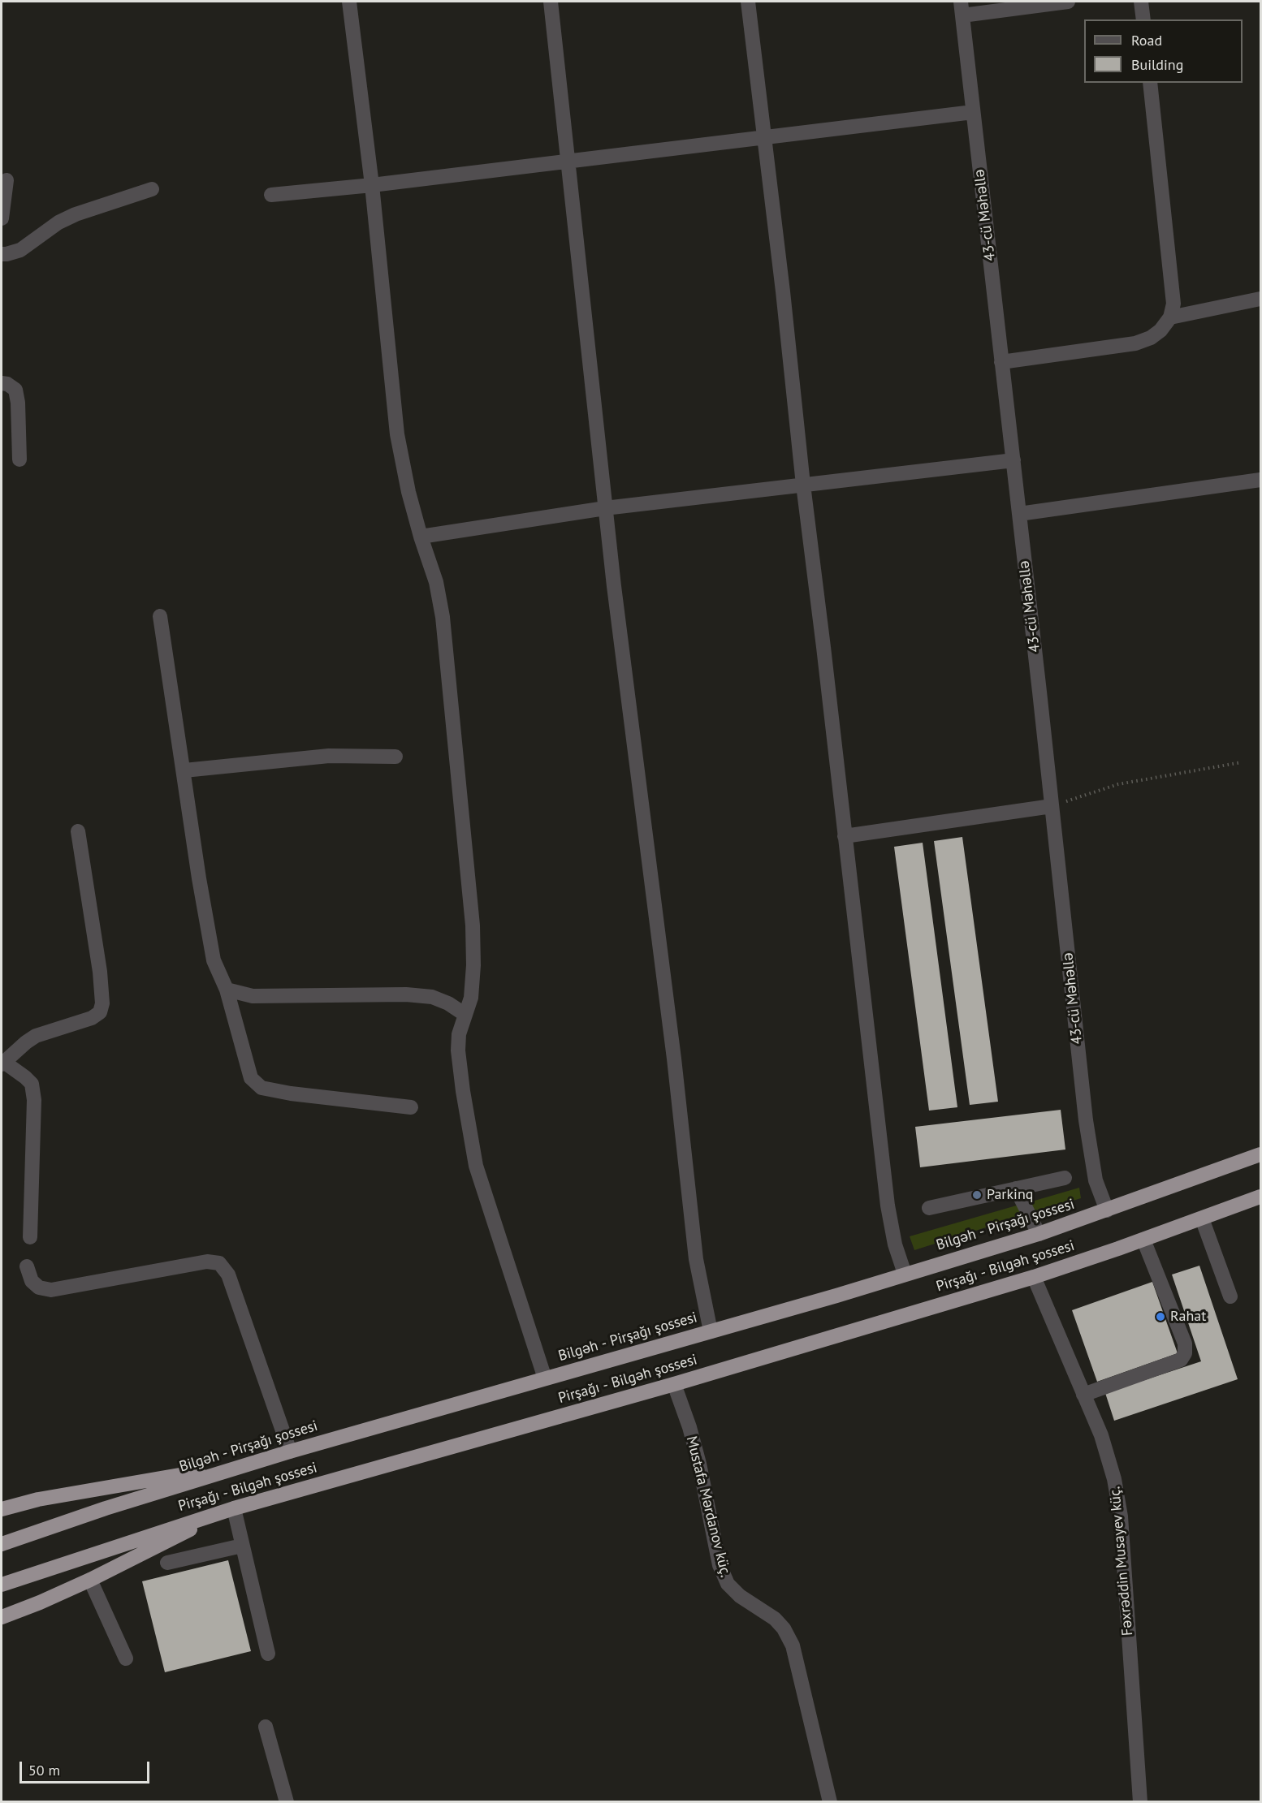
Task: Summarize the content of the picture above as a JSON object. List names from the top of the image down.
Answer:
{
  "streets": {
    "highway": ["Bilgəh - Pirşağı şossesi", "Pirşağı - Bilgəh şossesi"],
    "street": ["43-cü Məhəllə", "Mustafa Mərdanov küç.", "Fəxrəddin Musayev küç."]
  },
  "crossings": [
    ["43-cü Məhəllə", "Bilgəh - Pirşağı şossesi"],
    ["Pirşağı - Bilgəh şossesi", "Mustafa Mərdanov küç."],
    ["Pirşağı - Bilgəh şossesi", "Fəxrəddin Musayev küç."]
  ],
  "places": ["Parkinq", "Rahat"],
  "legend": ["Road", "Building"],
  "scale_bar": "50 m"
}
